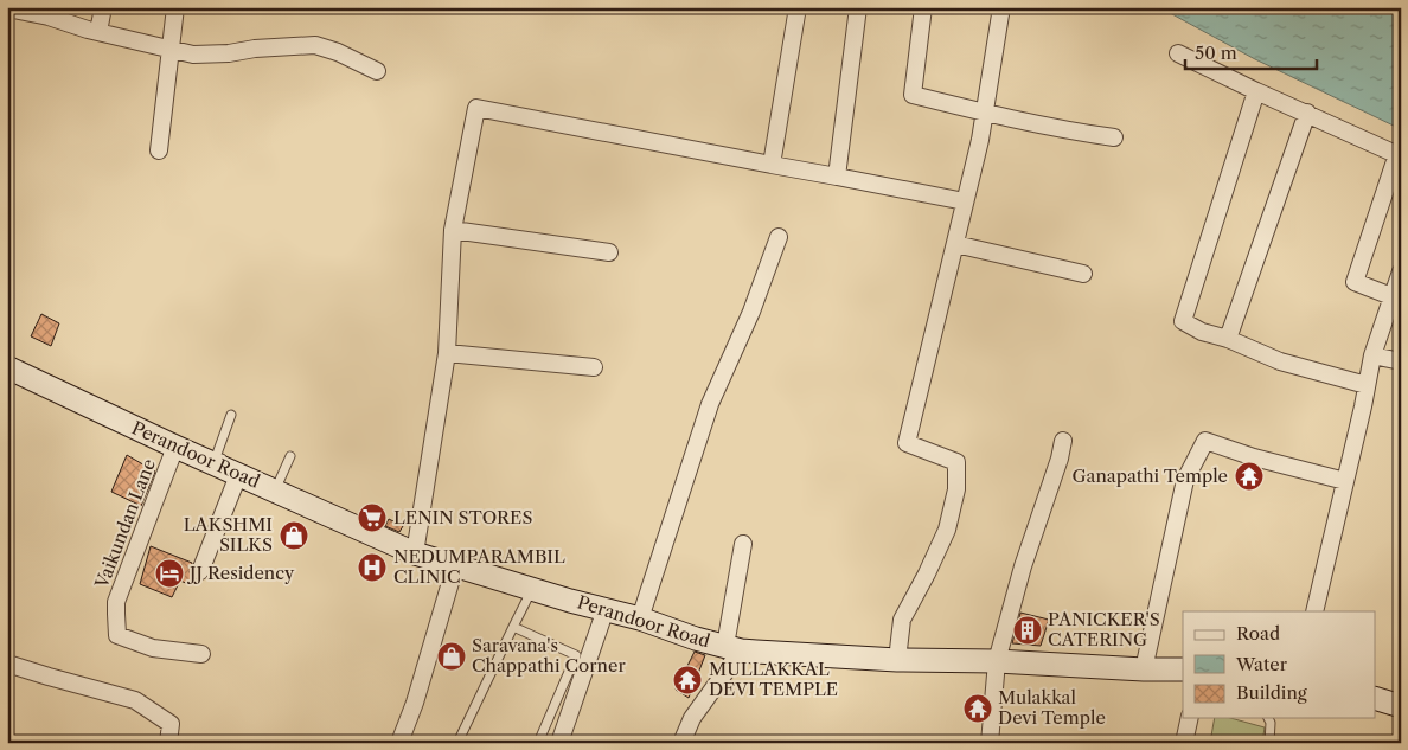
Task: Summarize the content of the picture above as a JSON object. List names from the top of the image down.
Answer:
{
  "streets": {
    "main road": ["Perandoor Road"],
    "street": ["Vaikundan Lane"]
  },
  "crossings": [
    ["Perandoor Road", "Vaikundan Lane"]
  ],
  "places": {
    "temple": ["Ganapathi Temple", "MULLAKKAL DEVI TEMPLE", "Mulakkal Devi Temple"],
    "supermarket": ["LENIN STORES"],
    "shop": ["LAKSHMI SILKS", "Saravana's Chappathi Corner"],
    "hospital": ["NEDUMPARAMBIL CLINIC"],
    "hotel": ["JJ Residency"],
    "building": ["PANICKER'S CATERING"]
  },
  "legend": ["Road", "Water", "Building"],
  "scale_bar": "50 m"
}
